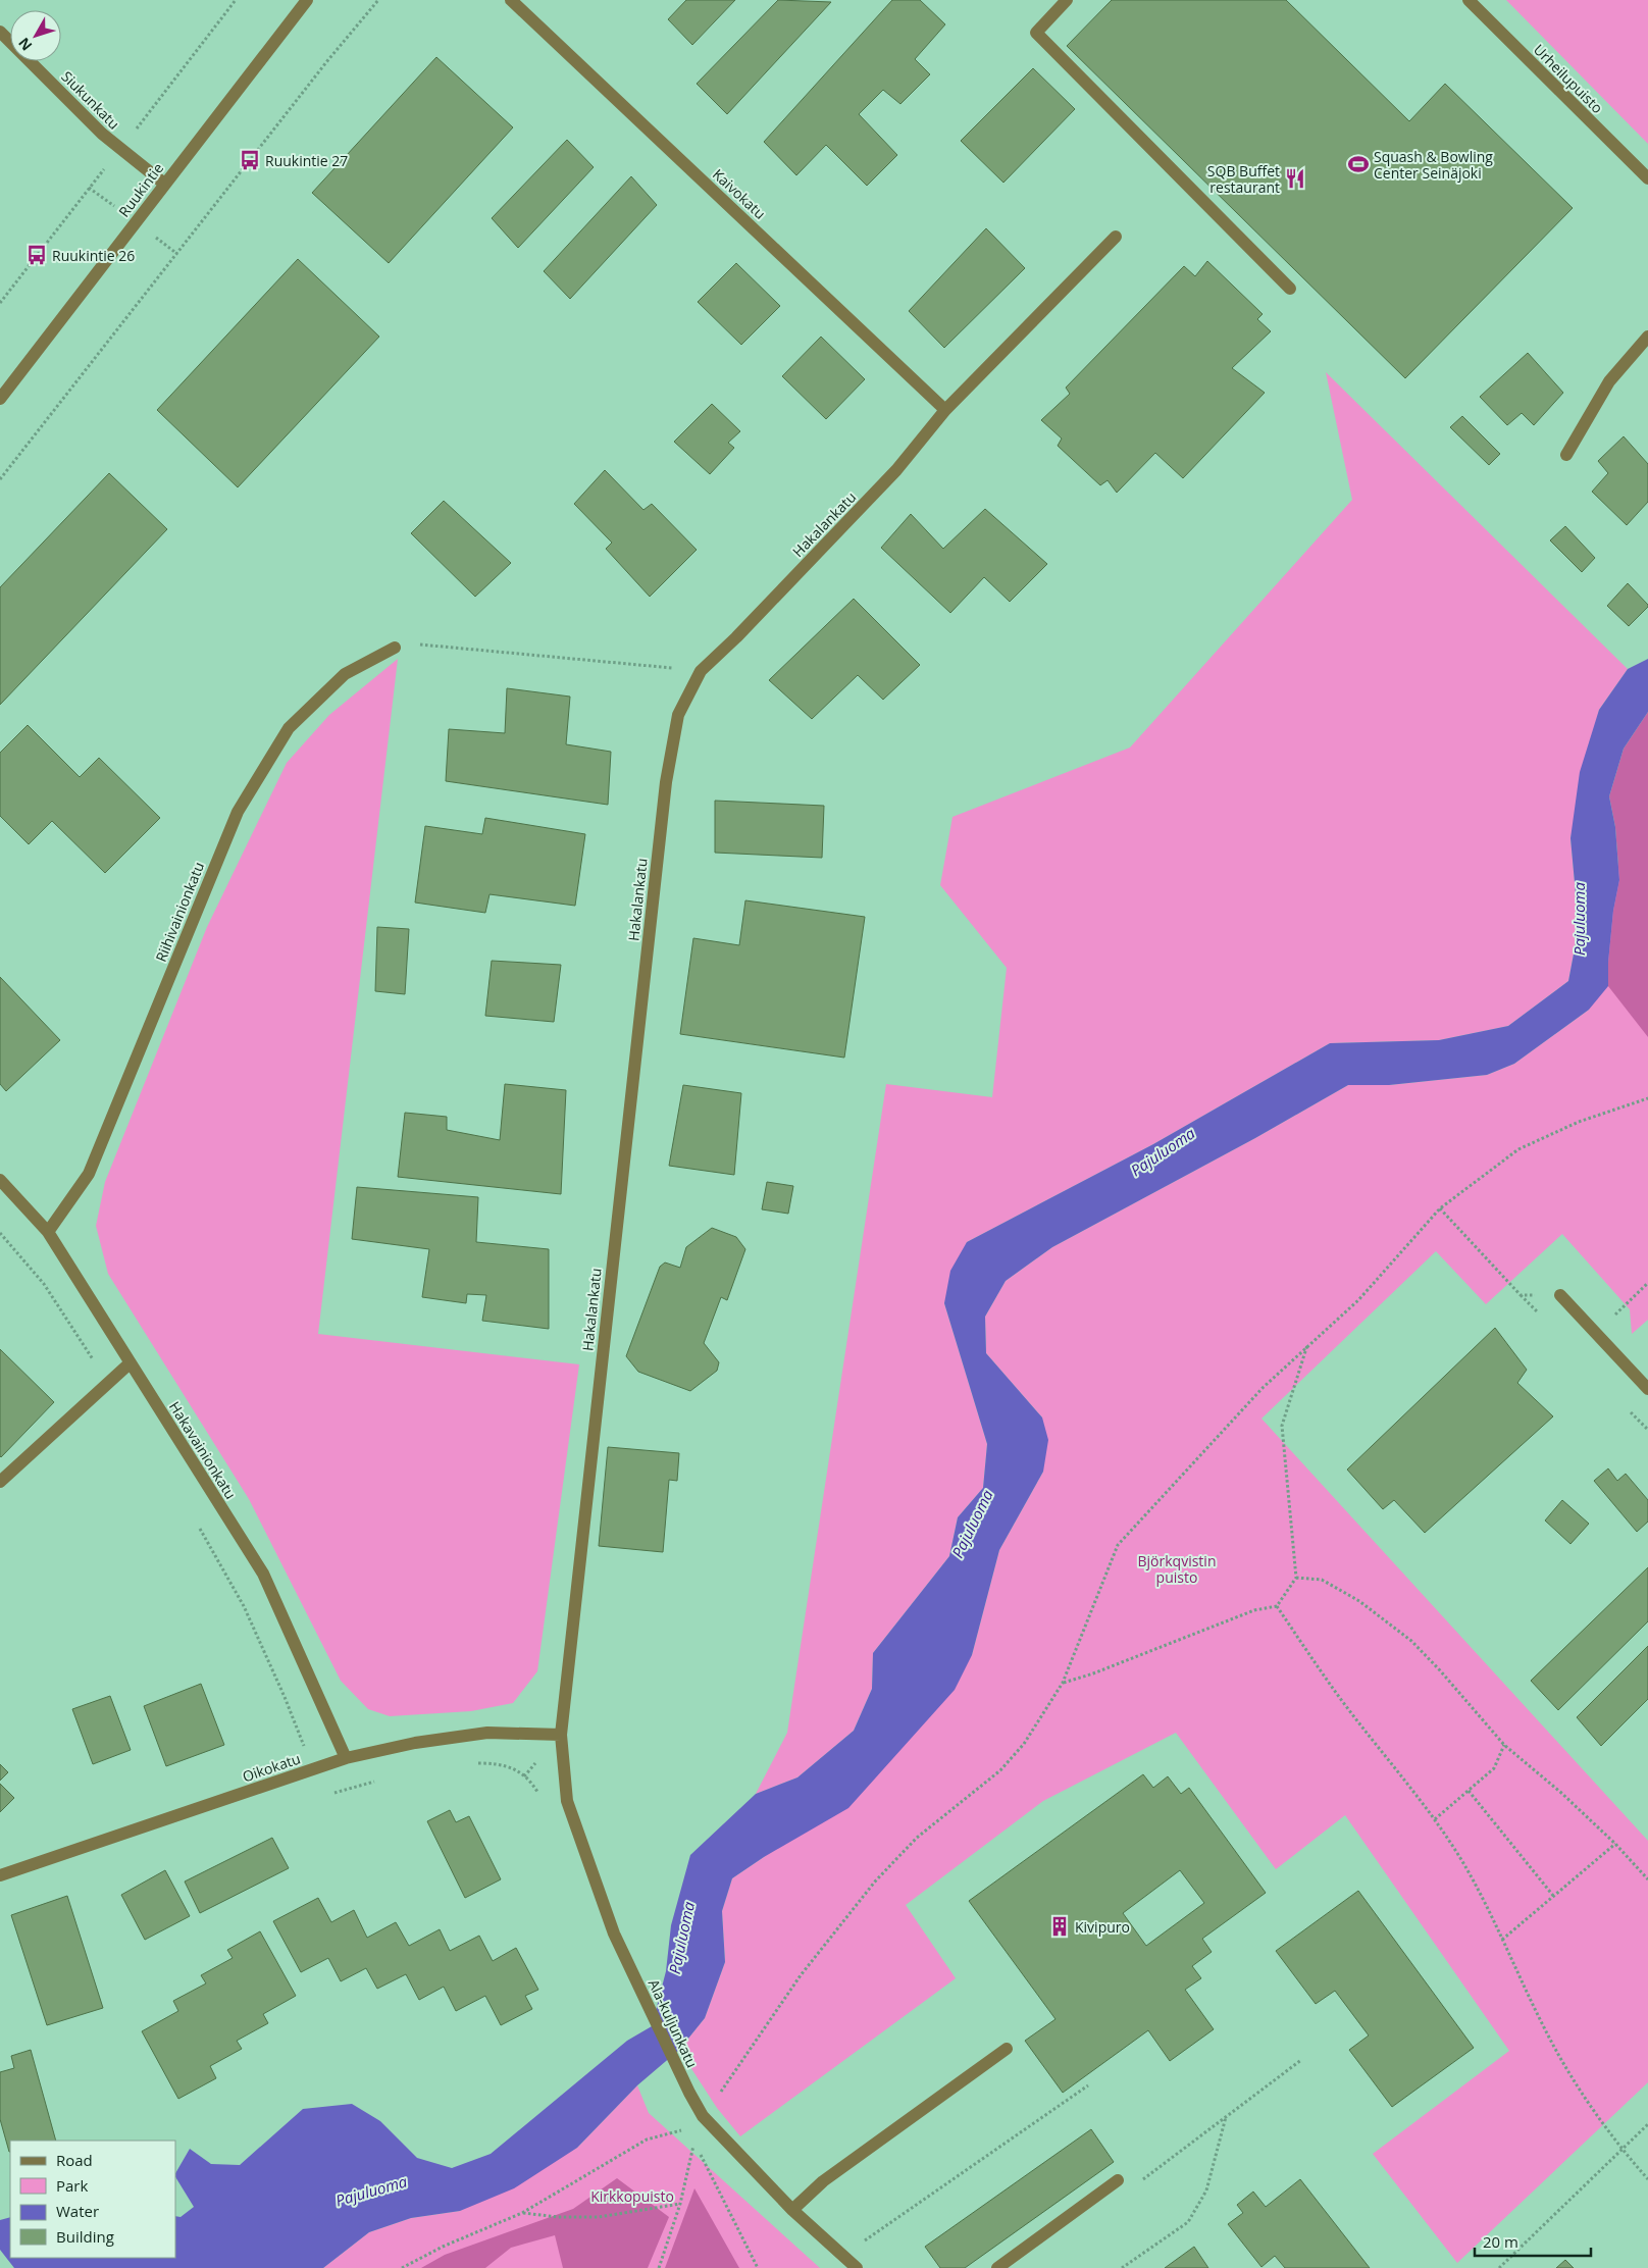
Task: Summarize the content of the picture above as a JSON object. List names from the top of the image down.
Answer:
{
  "streets": {
    "street": [
      "Urheilupuisto",
      "Siukunkatu",
      "Ruukintie",
      "Kaivokatu",
      "Hakalankatu",
      "Riihivainionkatu",
      "Hakavainionkatu",
      "Oikokatu",
      "Ala-kuljunkatu"
    ]
  },
  "crossings": [
    ["Siukunkatu", "Ruukintie"],
    ["Kaivokatu", "Hakalankatu"],
    ["Hakalankatu", "Oikokatu"],
    ["Hakalankatu", "Ala-kuljunkatu"],
    ["Riihivainionkatu", "Hakavainionkatu"],
    ["Hakavainionkatu", "Oikokatu"],
    ["Oikokatu", "Ala-kuljunkatu"]
  ],
  "water": ["Pajuluoma"],
  "parks": ["Björkqvistin puisto", "Kirkkopuisto"],
  "places": {
    "bus stop": ["Ruukintie 27", "Ruukintie 26"],
    "sports": ["Squash & Bowling Center Seinäjoki"],
    "restaurant": ["SQB Buffet restaurant"],
    "building": ["Kivipuro"]
  },
  "legend": [
    "Road",
    "Park",
    "Water",
    "Building"
  ],
  "scale_bar": "20 m",
  "north": "bottom left"
}
